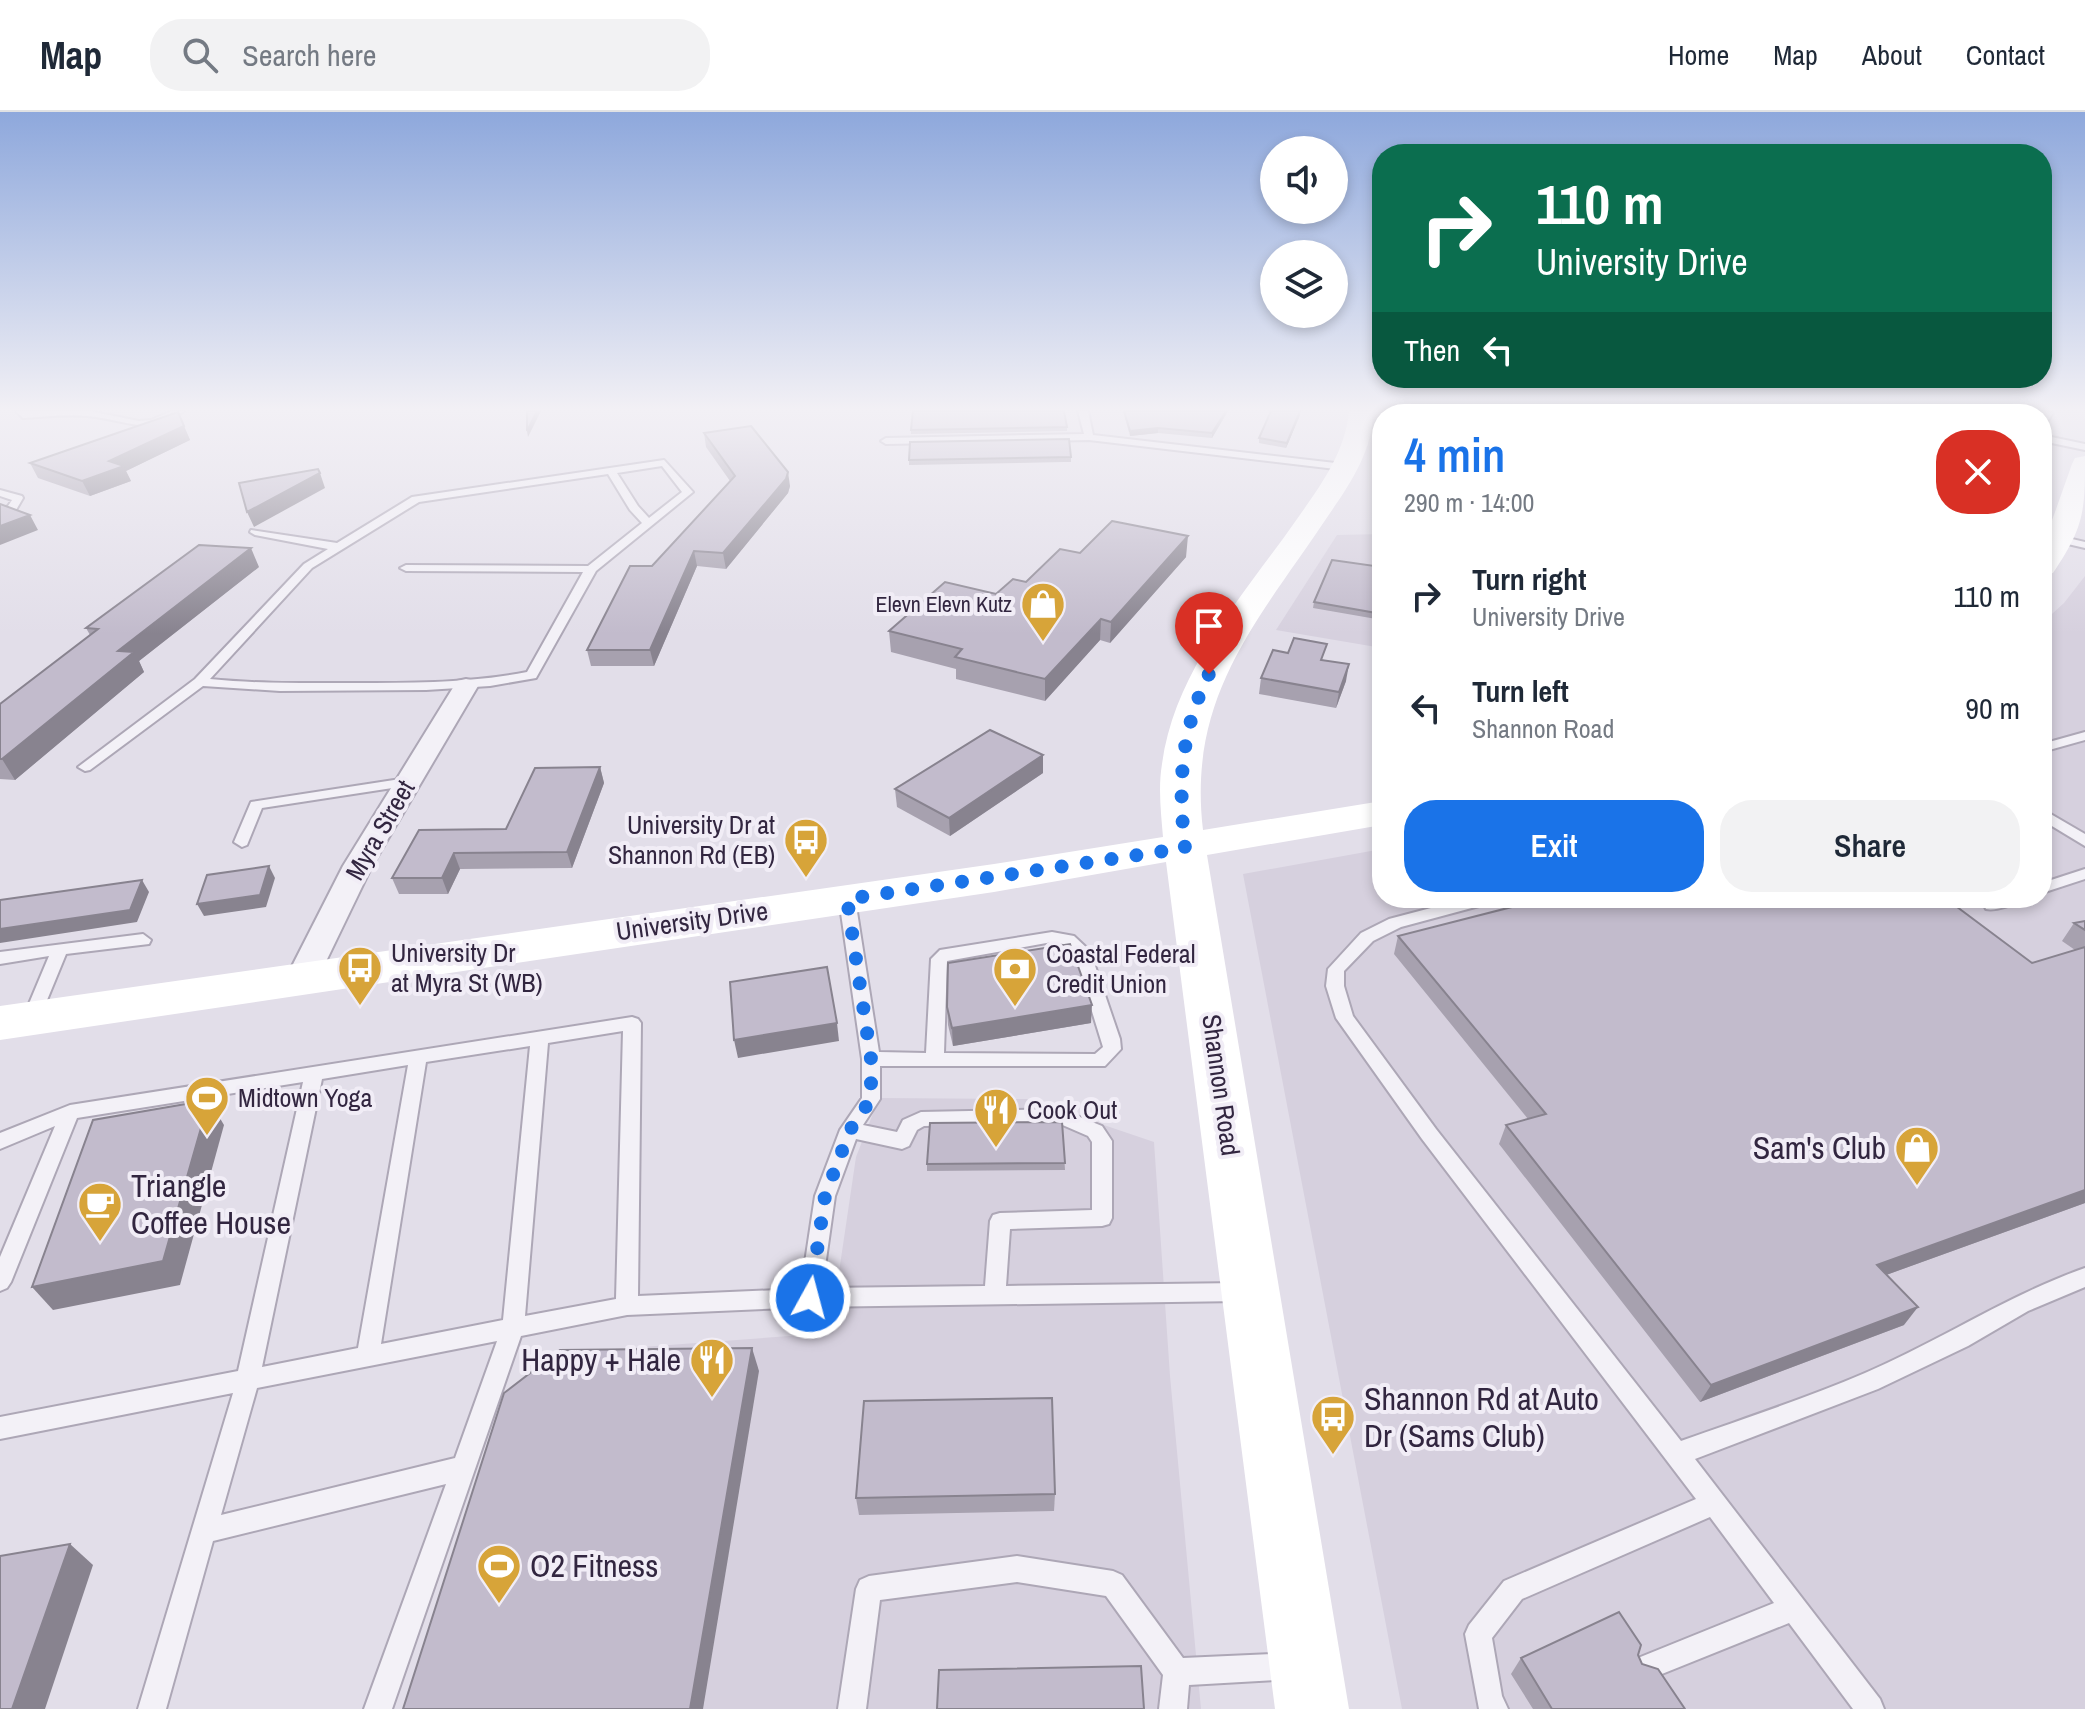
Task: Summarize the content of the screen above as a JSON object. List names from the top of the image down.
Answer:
{
  "streets": {
    "street": ["Myra Street", "University Drive", "Shannon Road"]
  },
  "crossings": [
    ["Myra Street", "University Drive"],
    ["University Drive", "Shannon Road"]
  ],
  "places": {
    "shop": ["Elevn Elevn Kutz", "Sam's Club"],
    "bus stop": ["University Dr at Shannon Rd (EB)", "University Dr at Myra St (WB)", "Shannon Rd at Auto Dr (Sams Club)"],
    "bank": ["Coastal Federal Credit Union"],
    "sports": ["Midtown Yoga", "O2 Fitness"],
    "restaurant": ["Cook Out", "Happy + Hale"],
    "cafe": ["Triangle Coffee House"]
  },
  "page": {
    "header": "Map",
    "search": "Search here",
    "nav": [
      "Home",
      "Map",
      "About",
      "Contact"
    ],
    "turn": ["110 m", "University Drive"],
    "then": "Then",
    "heading": ["4 min", "290 m · 14:00"],
    "list": [
      {
        "name": "Turn right",
        "note": "University Drive",
        "value": "110 m"
      },
      {
        "name": "Turn left",
        "note": "Shannon Road",
        "value": "90 m"
      }
    ],
    "buttons": ["Exit", "Share"]
  }
}
